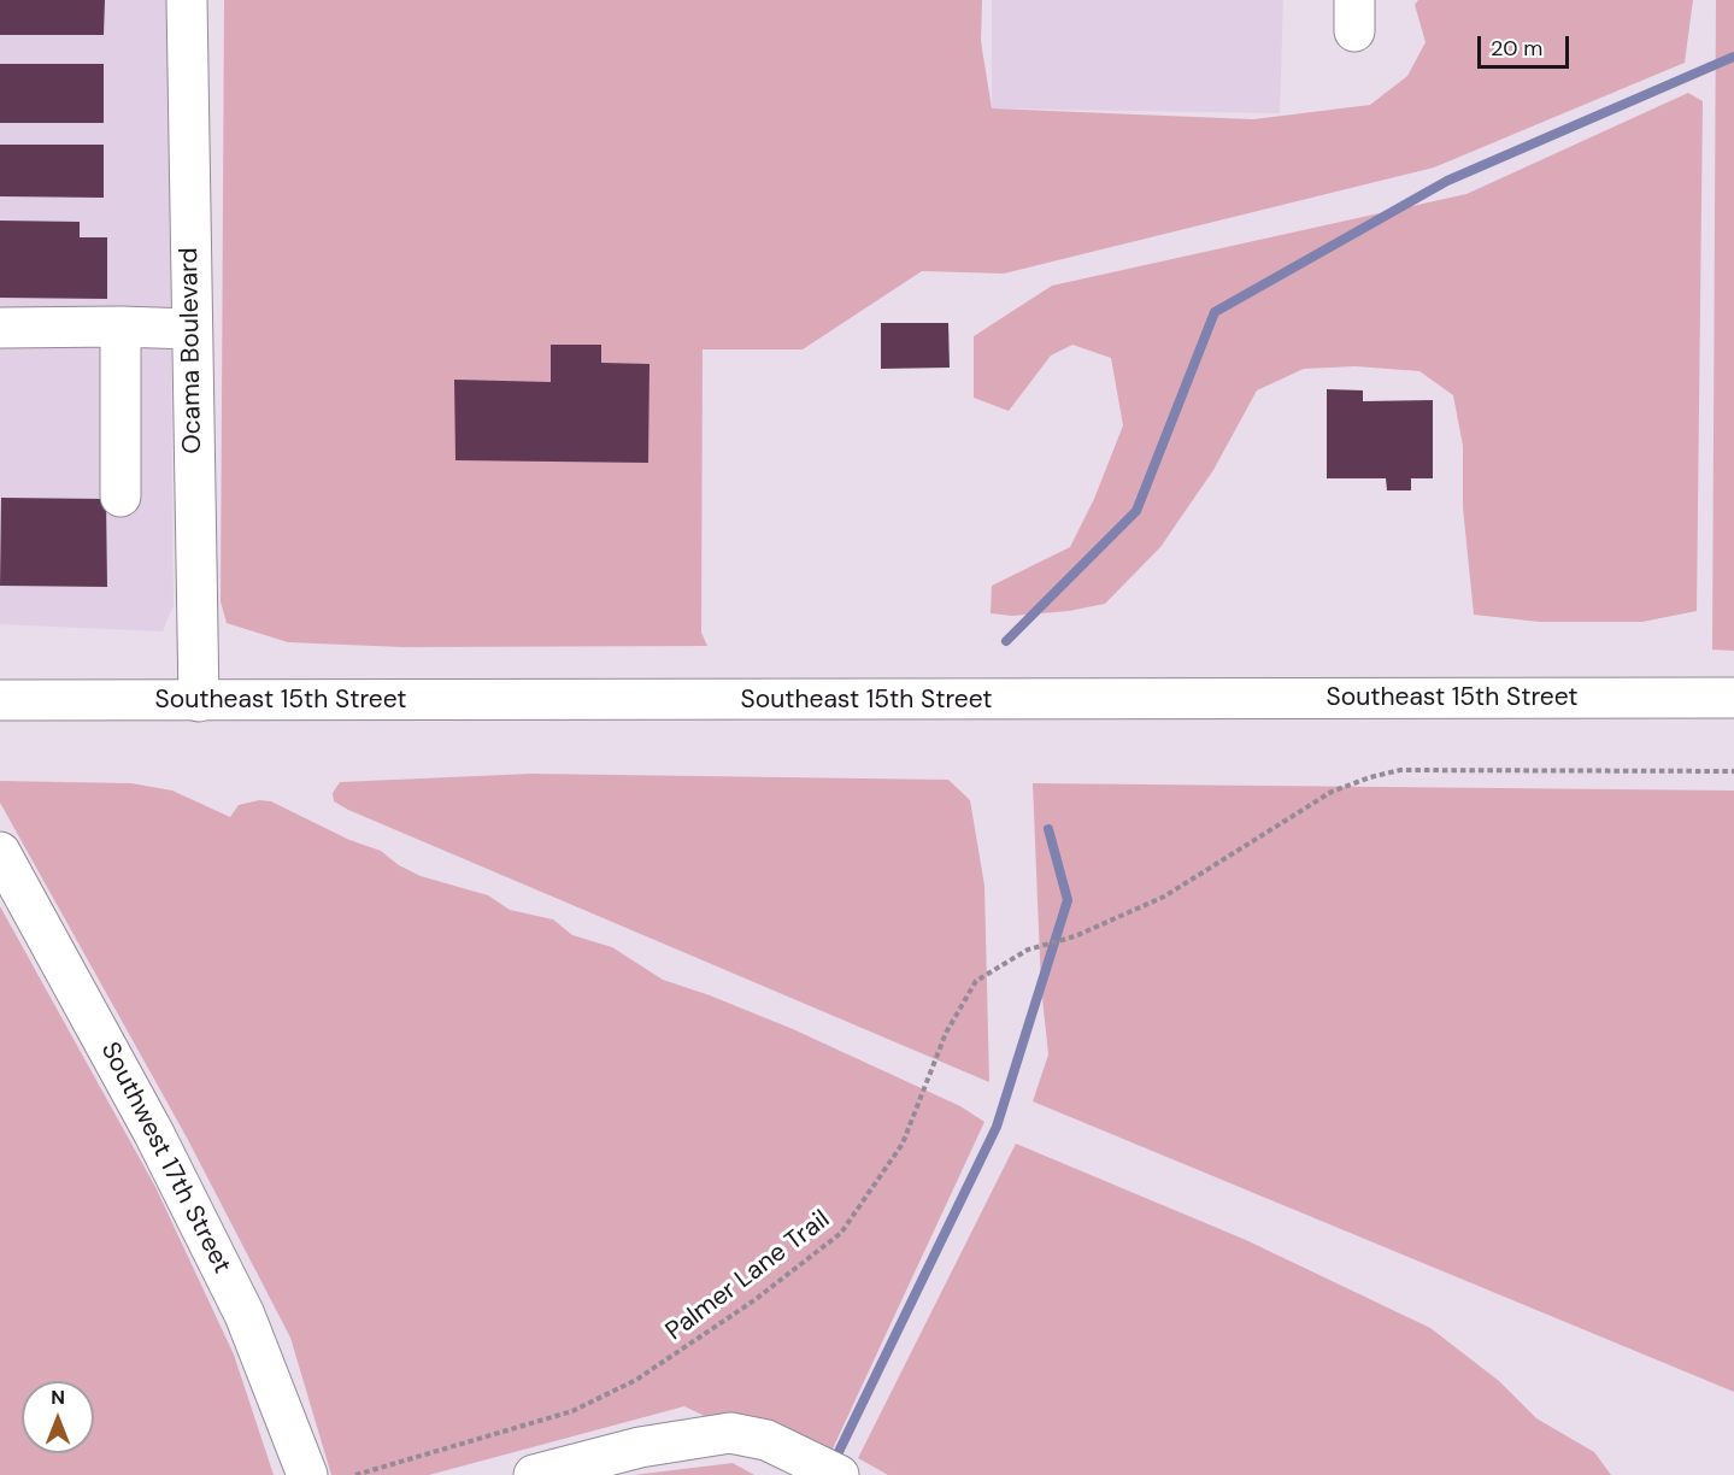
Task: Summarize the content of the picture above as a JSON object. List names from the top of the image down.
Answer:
{
  "streets": {
    "main road": ["Ocama Boulevard", "Southeast 15th Street", "Southwest 17th Street"],
    "path": ["Palmer Lane Trail"]
  },
  "crossings": [
    ["Ocama Boulevard", "Southeast 15th Street"]
  ],
  "scale_bar": "20 m",
  "north": "top"
}
